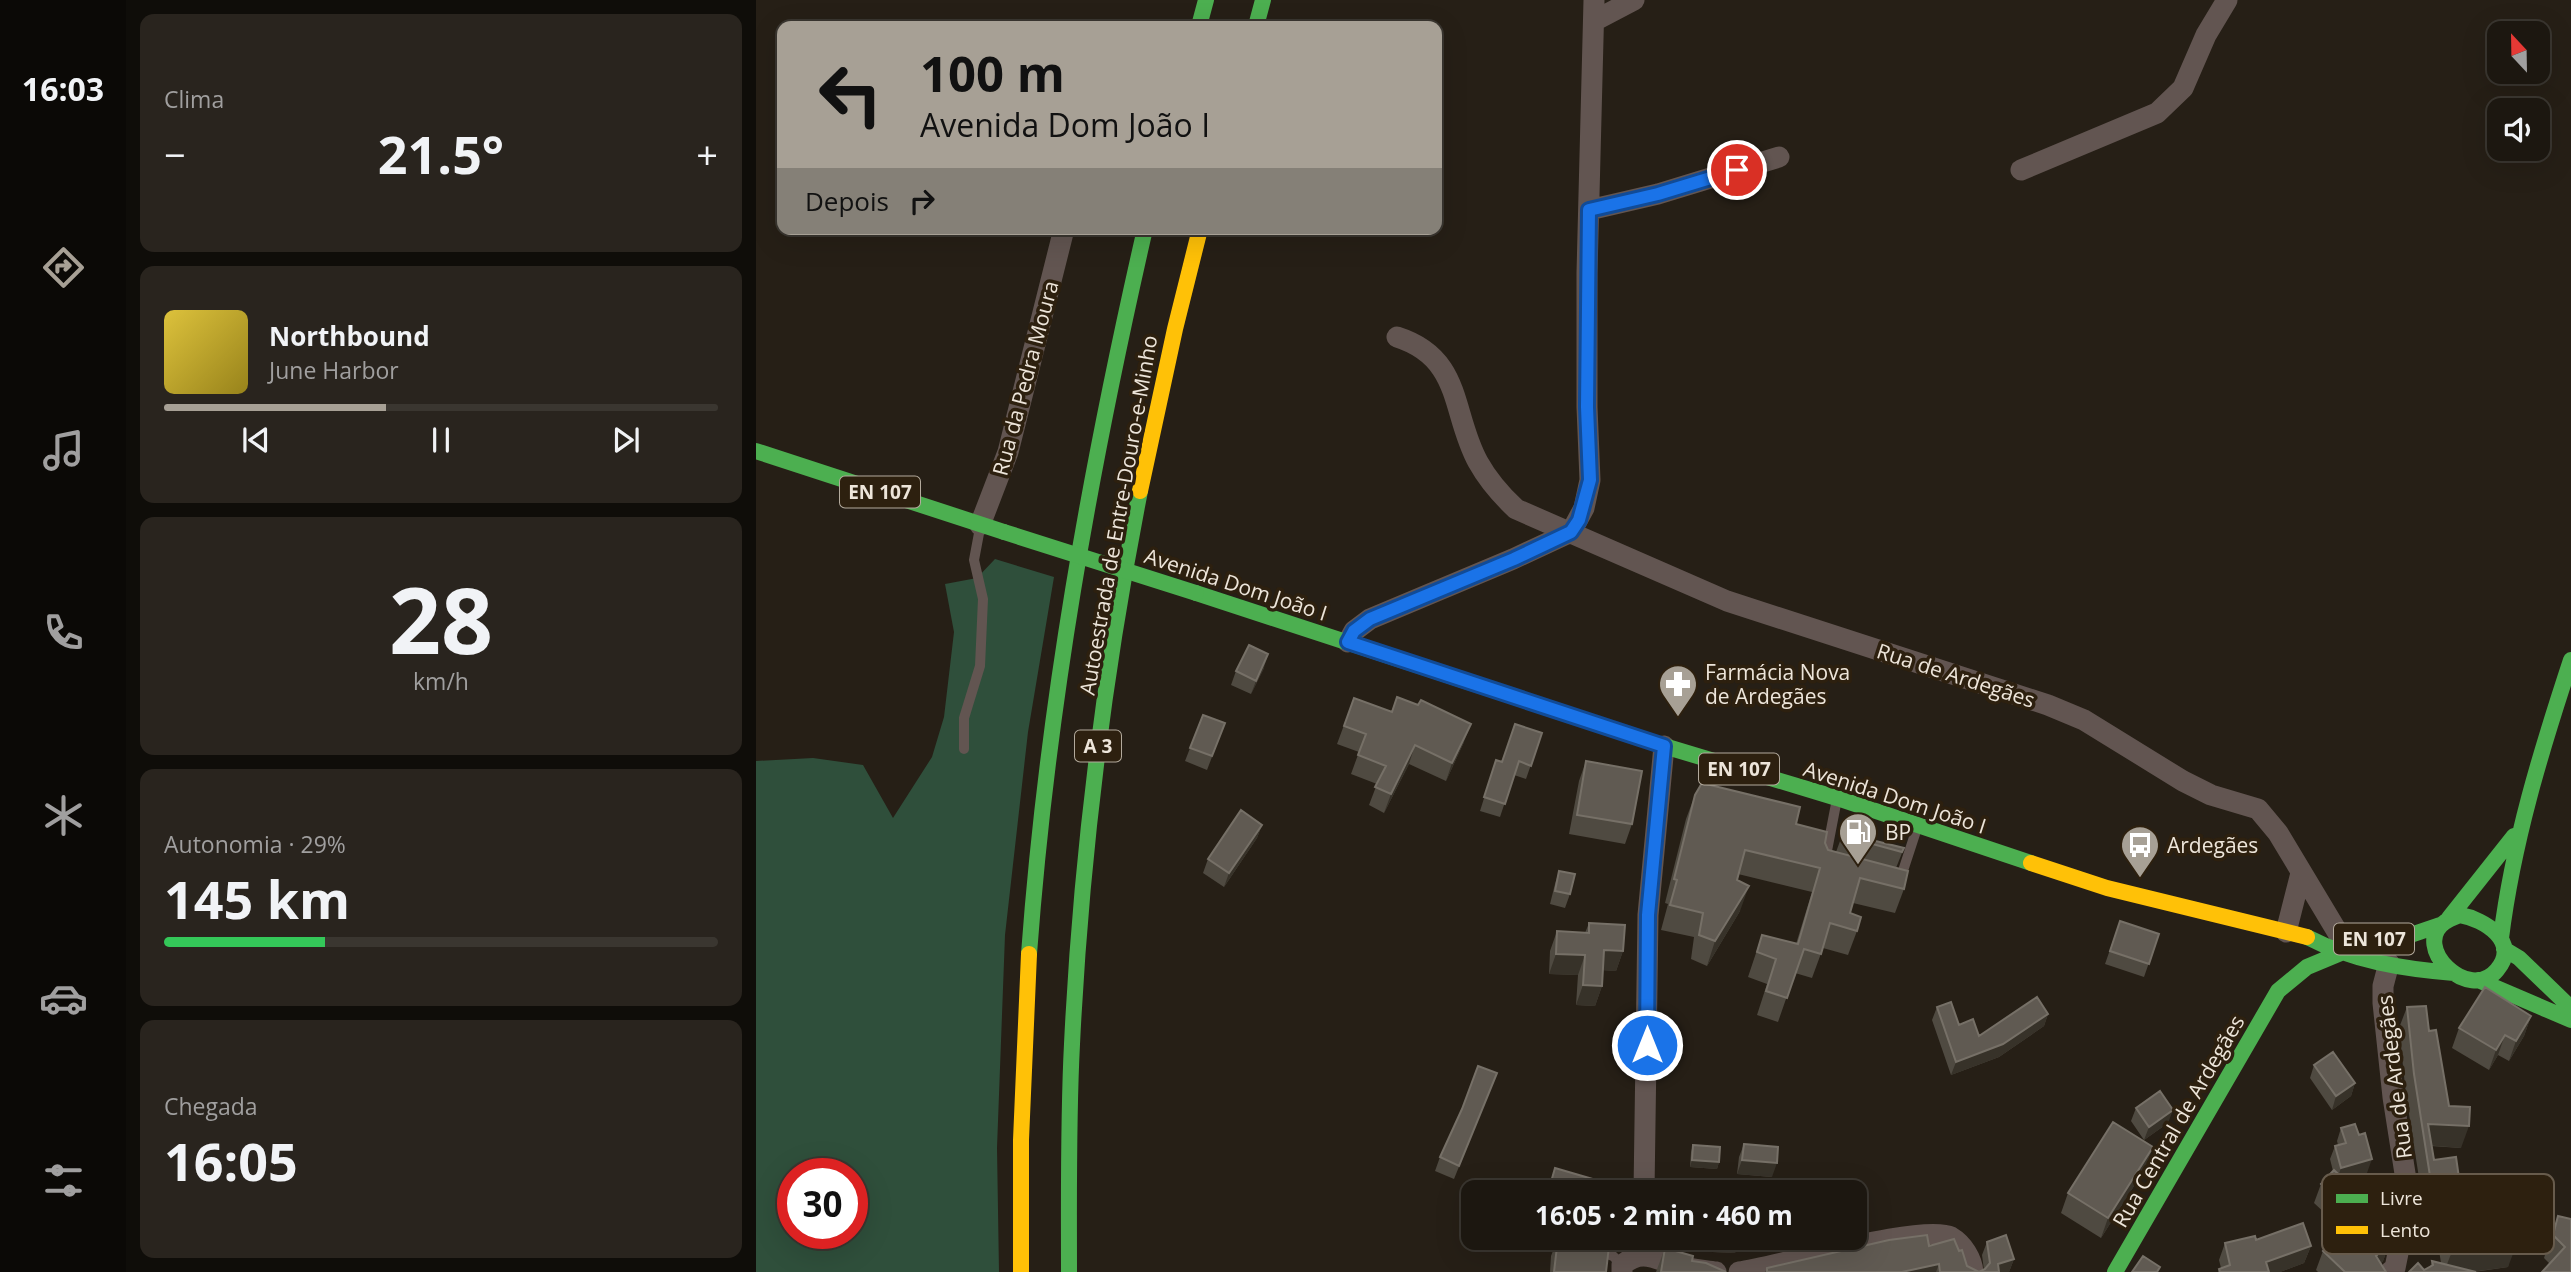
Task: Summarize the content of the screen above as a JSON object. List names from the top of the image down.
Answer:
{
  "streets": {
    "main road": [
      "EN 107",
      "Autoestrada de Entre-Douro-e-Minho",
      "Avenida Dom João I",
      "A 3",
      "Rua Central de Ardegães"
    ],
    "street": ["Rua da Pedra Moura", "Rua de Ardegães"]
  },
  "crossings": [
    ["Rua da Pedra Moura", "Avenida Dom João I"],
    ["EN 107", "Avenida Dom João I"],
    ["Avenida Dom João I", "Rua de Ardegães"],
    ["Avenida Dom João I", "Rua Central de Ardegães"],
    ["Rua de Ardegães", "Rua Central de Ardegães"]
  ],
  "places": {
    "pharmacy": ["Farmácia Nova de Ardegães"],
    "fuel station": ["BP"],
    "bus stop": ["Ardegães"]
  },
  "legend": ["Livre", "Lento"],
  "north": "top",
  "page": {
    "tabs": "16:03",
    "tile": [
      "Clima",
      ["28", "km/h"],
      ["Autonomia · 29%", "145 km"],
      ["Chegada", "16:05"]
    ],
    "turn": ["100 m", "Avenida Dom João I"],
    "heat": ["−", "21.5°", "+"],
    "then": "Depois",
    "song": ["Northbound", "June Harbor"],
    "limit": "30",
    "trip": "16:05 · 2 min · 460 m"
  }
}
